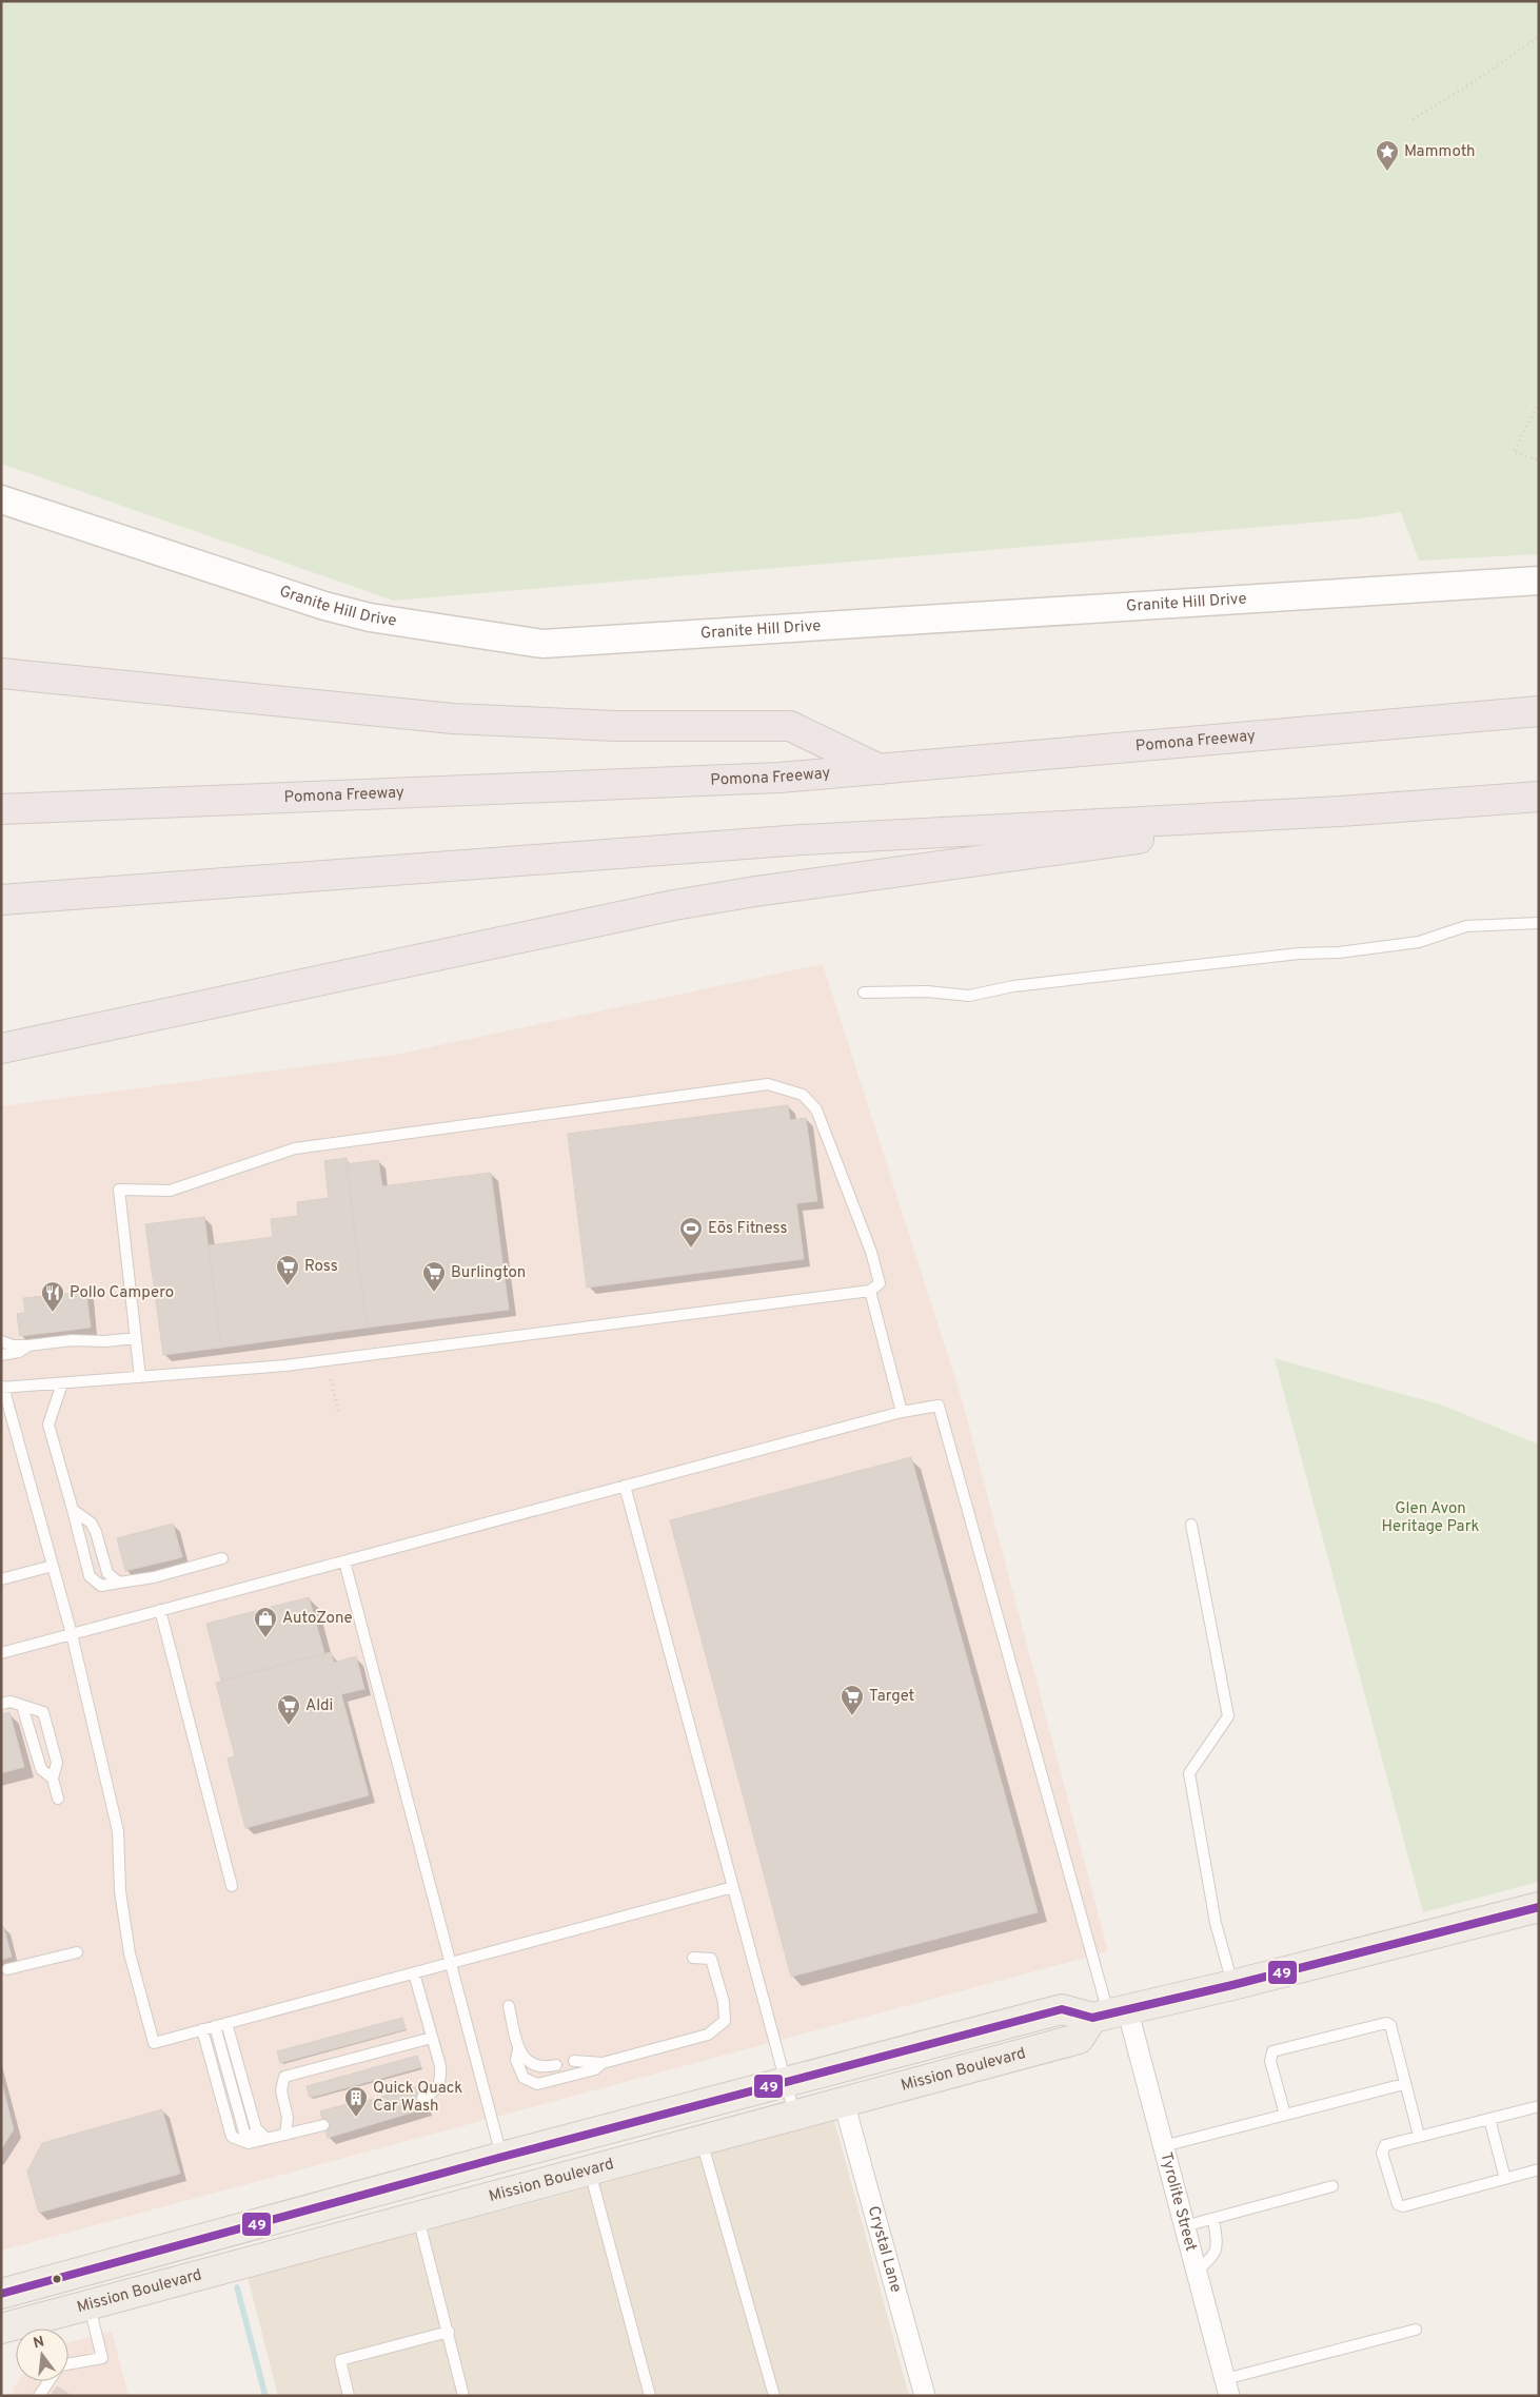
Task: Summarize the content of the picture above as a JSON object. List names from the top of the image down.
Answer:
{
  "streets": {
    "highway": ["Pomona Freeway"],
    "main road": ["Mission Boulevard"],
    "street": ["Granite Hill Drive", "Tyrolite Street", "Crystal Lane"]
  },
  "crossings": [
    ["Mission Boulevard", "Tyrolite Street"],
    ["Mission Boulevard", "Crystal Lane"]
  ],
  "parks": ["Glen Avon Heritage Park"],
  "places": {
    "place": ["Mammoth"],
    "sports": ["Eōs Fitness"],
    "supermarket": [
      "Ross",
      "Burlington",
      "Target",
      "Aldi"
    ],
    "restaurant": ["Pollo Campero"],
    "shop": ["AutoZone"],
    "building": ["Quick Quack Car Wash"]
  },
  "lines": ["transit line 49"],
  "north": "top"
}
